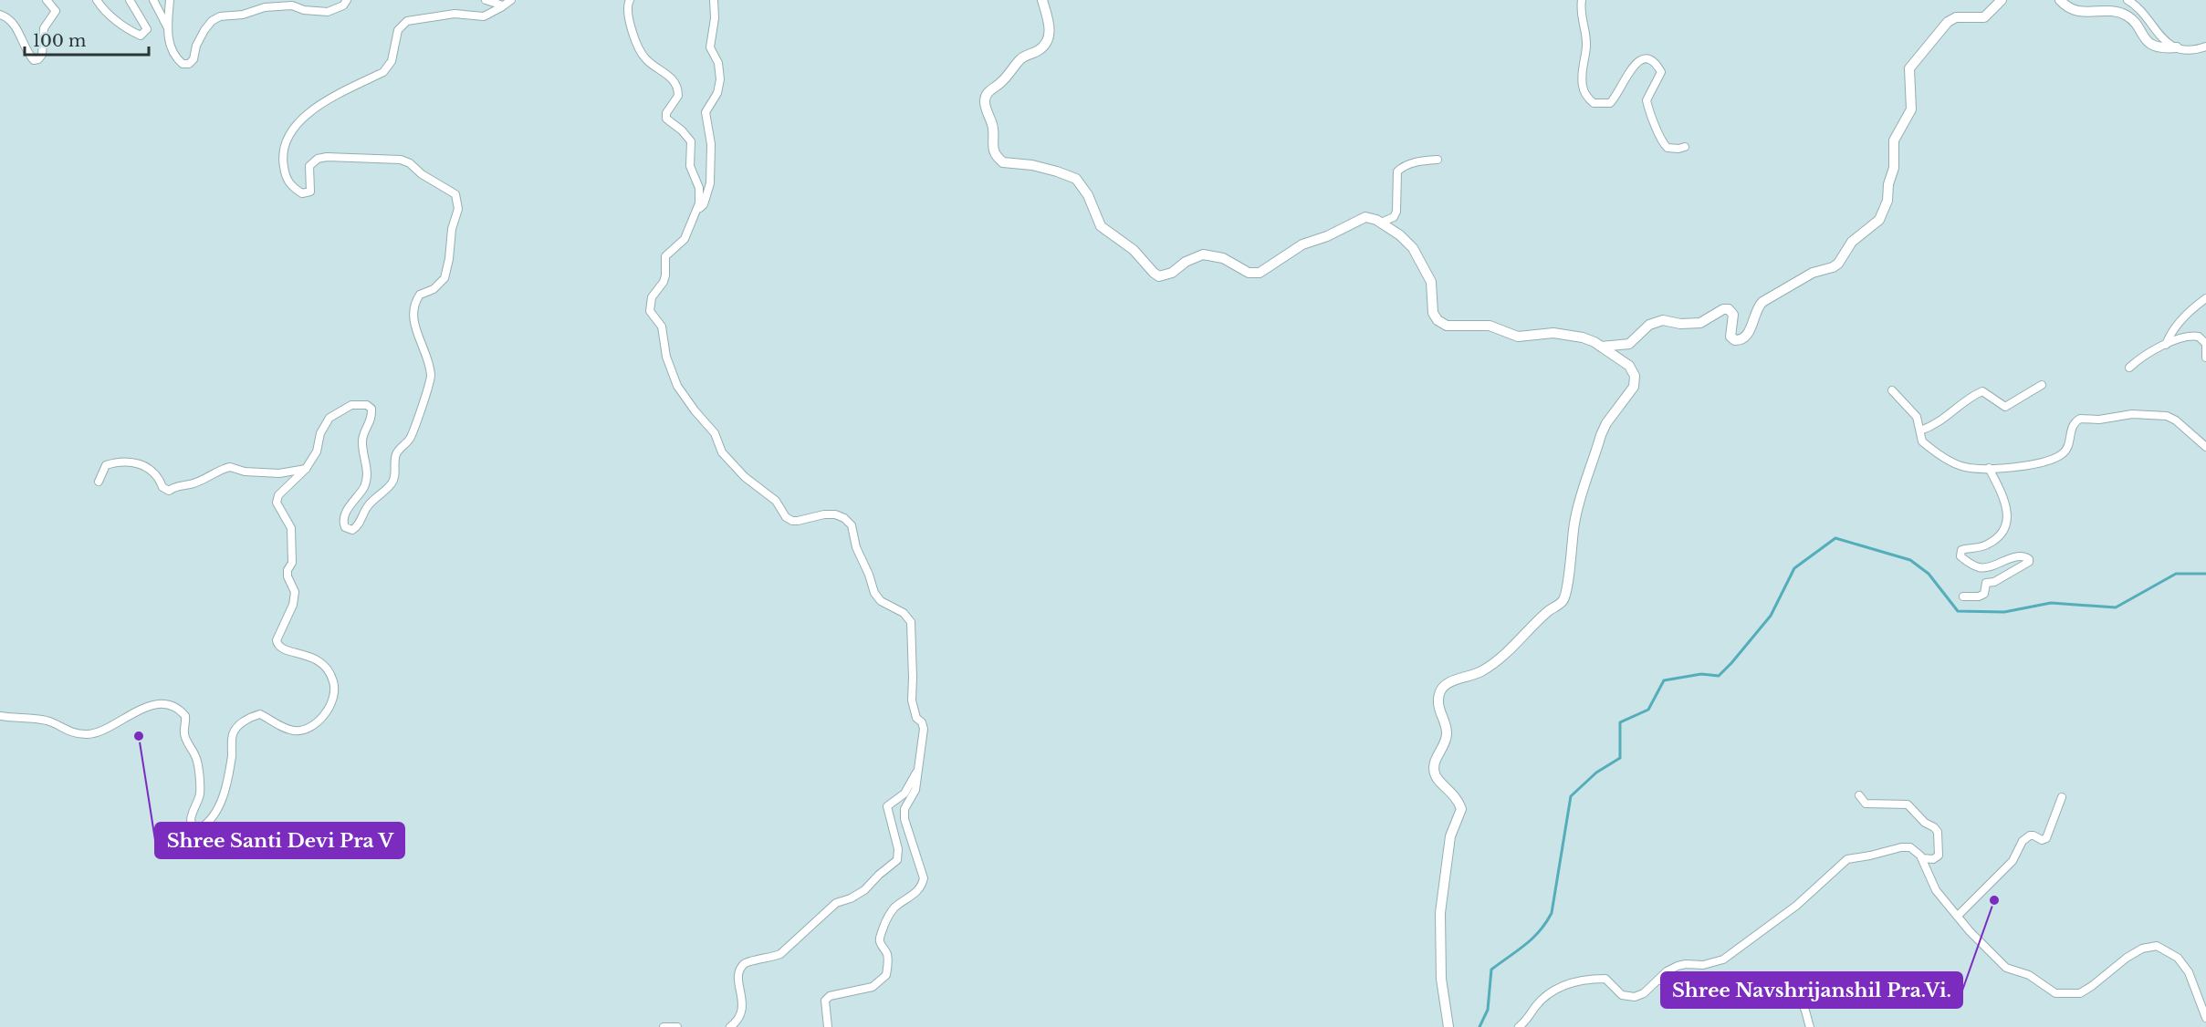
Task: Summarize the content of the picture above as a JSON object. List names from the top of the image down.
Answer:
{
  "places": ["Shree Santi Devi Pra V", "Shree Navshrijanshil Pra.Vi."],
  "scale_bar": "100 m"
}
